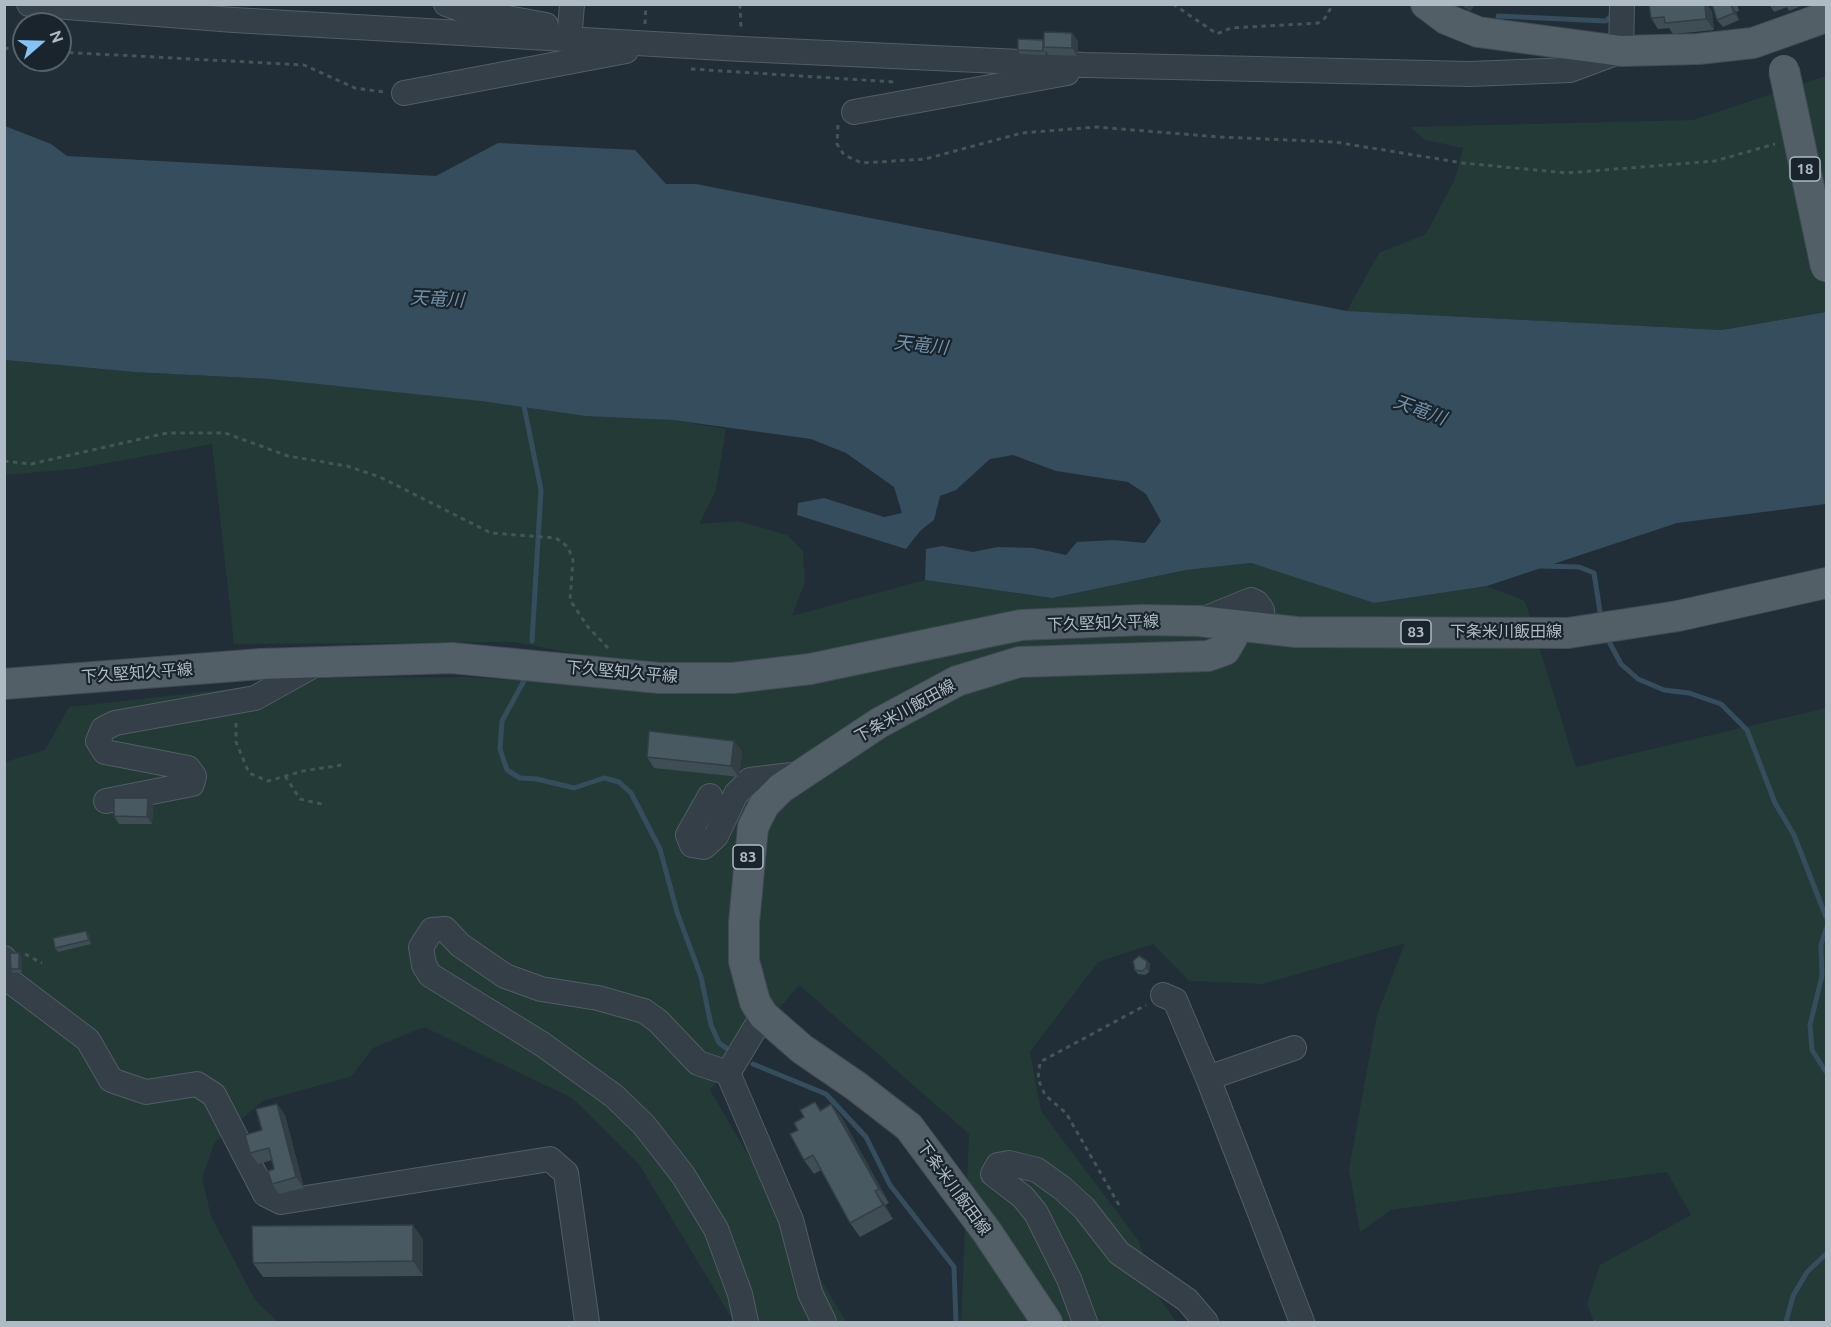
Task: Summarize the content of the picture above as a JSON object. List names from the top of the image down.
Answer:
{
  "streets": {
    "main road": [
      "18",
      "下久堅知久平線",
      "83",
      "下条米川飯田線"
    ]
  },
  "crossings": [
    ["下久堅知久平線", "下条米川飯田線"]
  ],
  "water": ["天竜川"],
  "north": "right"
}
